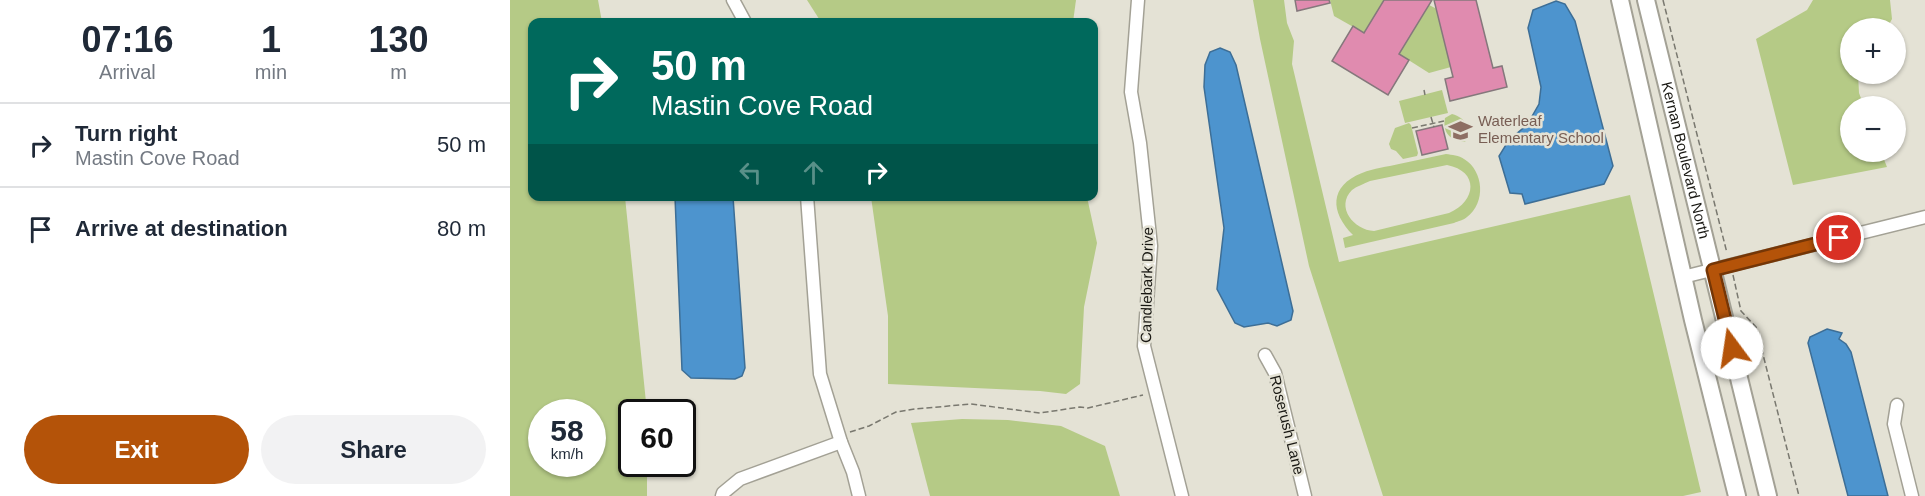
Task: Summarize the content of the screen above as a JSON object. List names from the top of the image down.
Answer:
{
  "streets": {
    "main road": ["Kernan Boulevard North"],
    "street": ["Candlebark Drive", "Roserush Lane"]
  },
  "places": {
    "school or university": ["Waterleaf Elementary School"]
  },
  "page": {
    "eta": [
      "07:16",
      "Arrival",
      "1",
      "min",
      "130",
      "m"
    ],
    "map_buttons": ["+", "−"],
    "turn": ["50 m", "Mastin Cove Road"],
    "list": [
      {
        "name": "Turn right",
        "note": "Mastin Cove Road",
        "value": "50 m"
      },
      {
        "name": "Arrive at destination",
        "value": "80 m"
      }
    ],
    "speed": "58 km/h",
    "limit": "60",
    "buttons": ["Exit", "Share"]
  }
}
